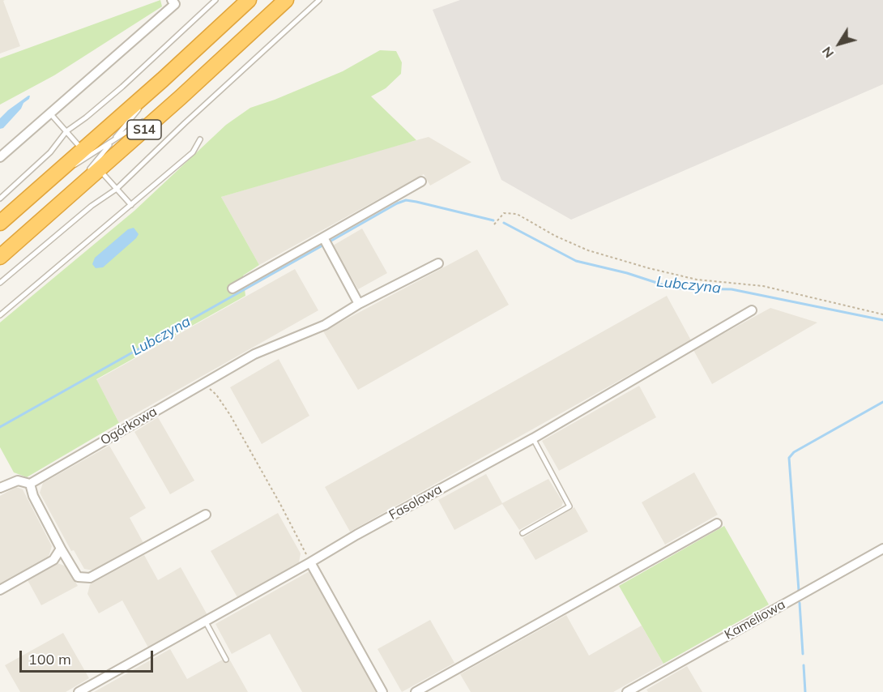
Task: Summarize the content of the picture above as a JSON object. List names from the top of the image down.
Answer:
{
  "streets": {
    "highway": ["S14"],
    "street": ["Ogórkowa", "Fasolowa", "Kameliowa"]
  },
  "water": ["Lubczyna"],
  "scale_bar": "100 m",
  "north": "bottom left"
}
